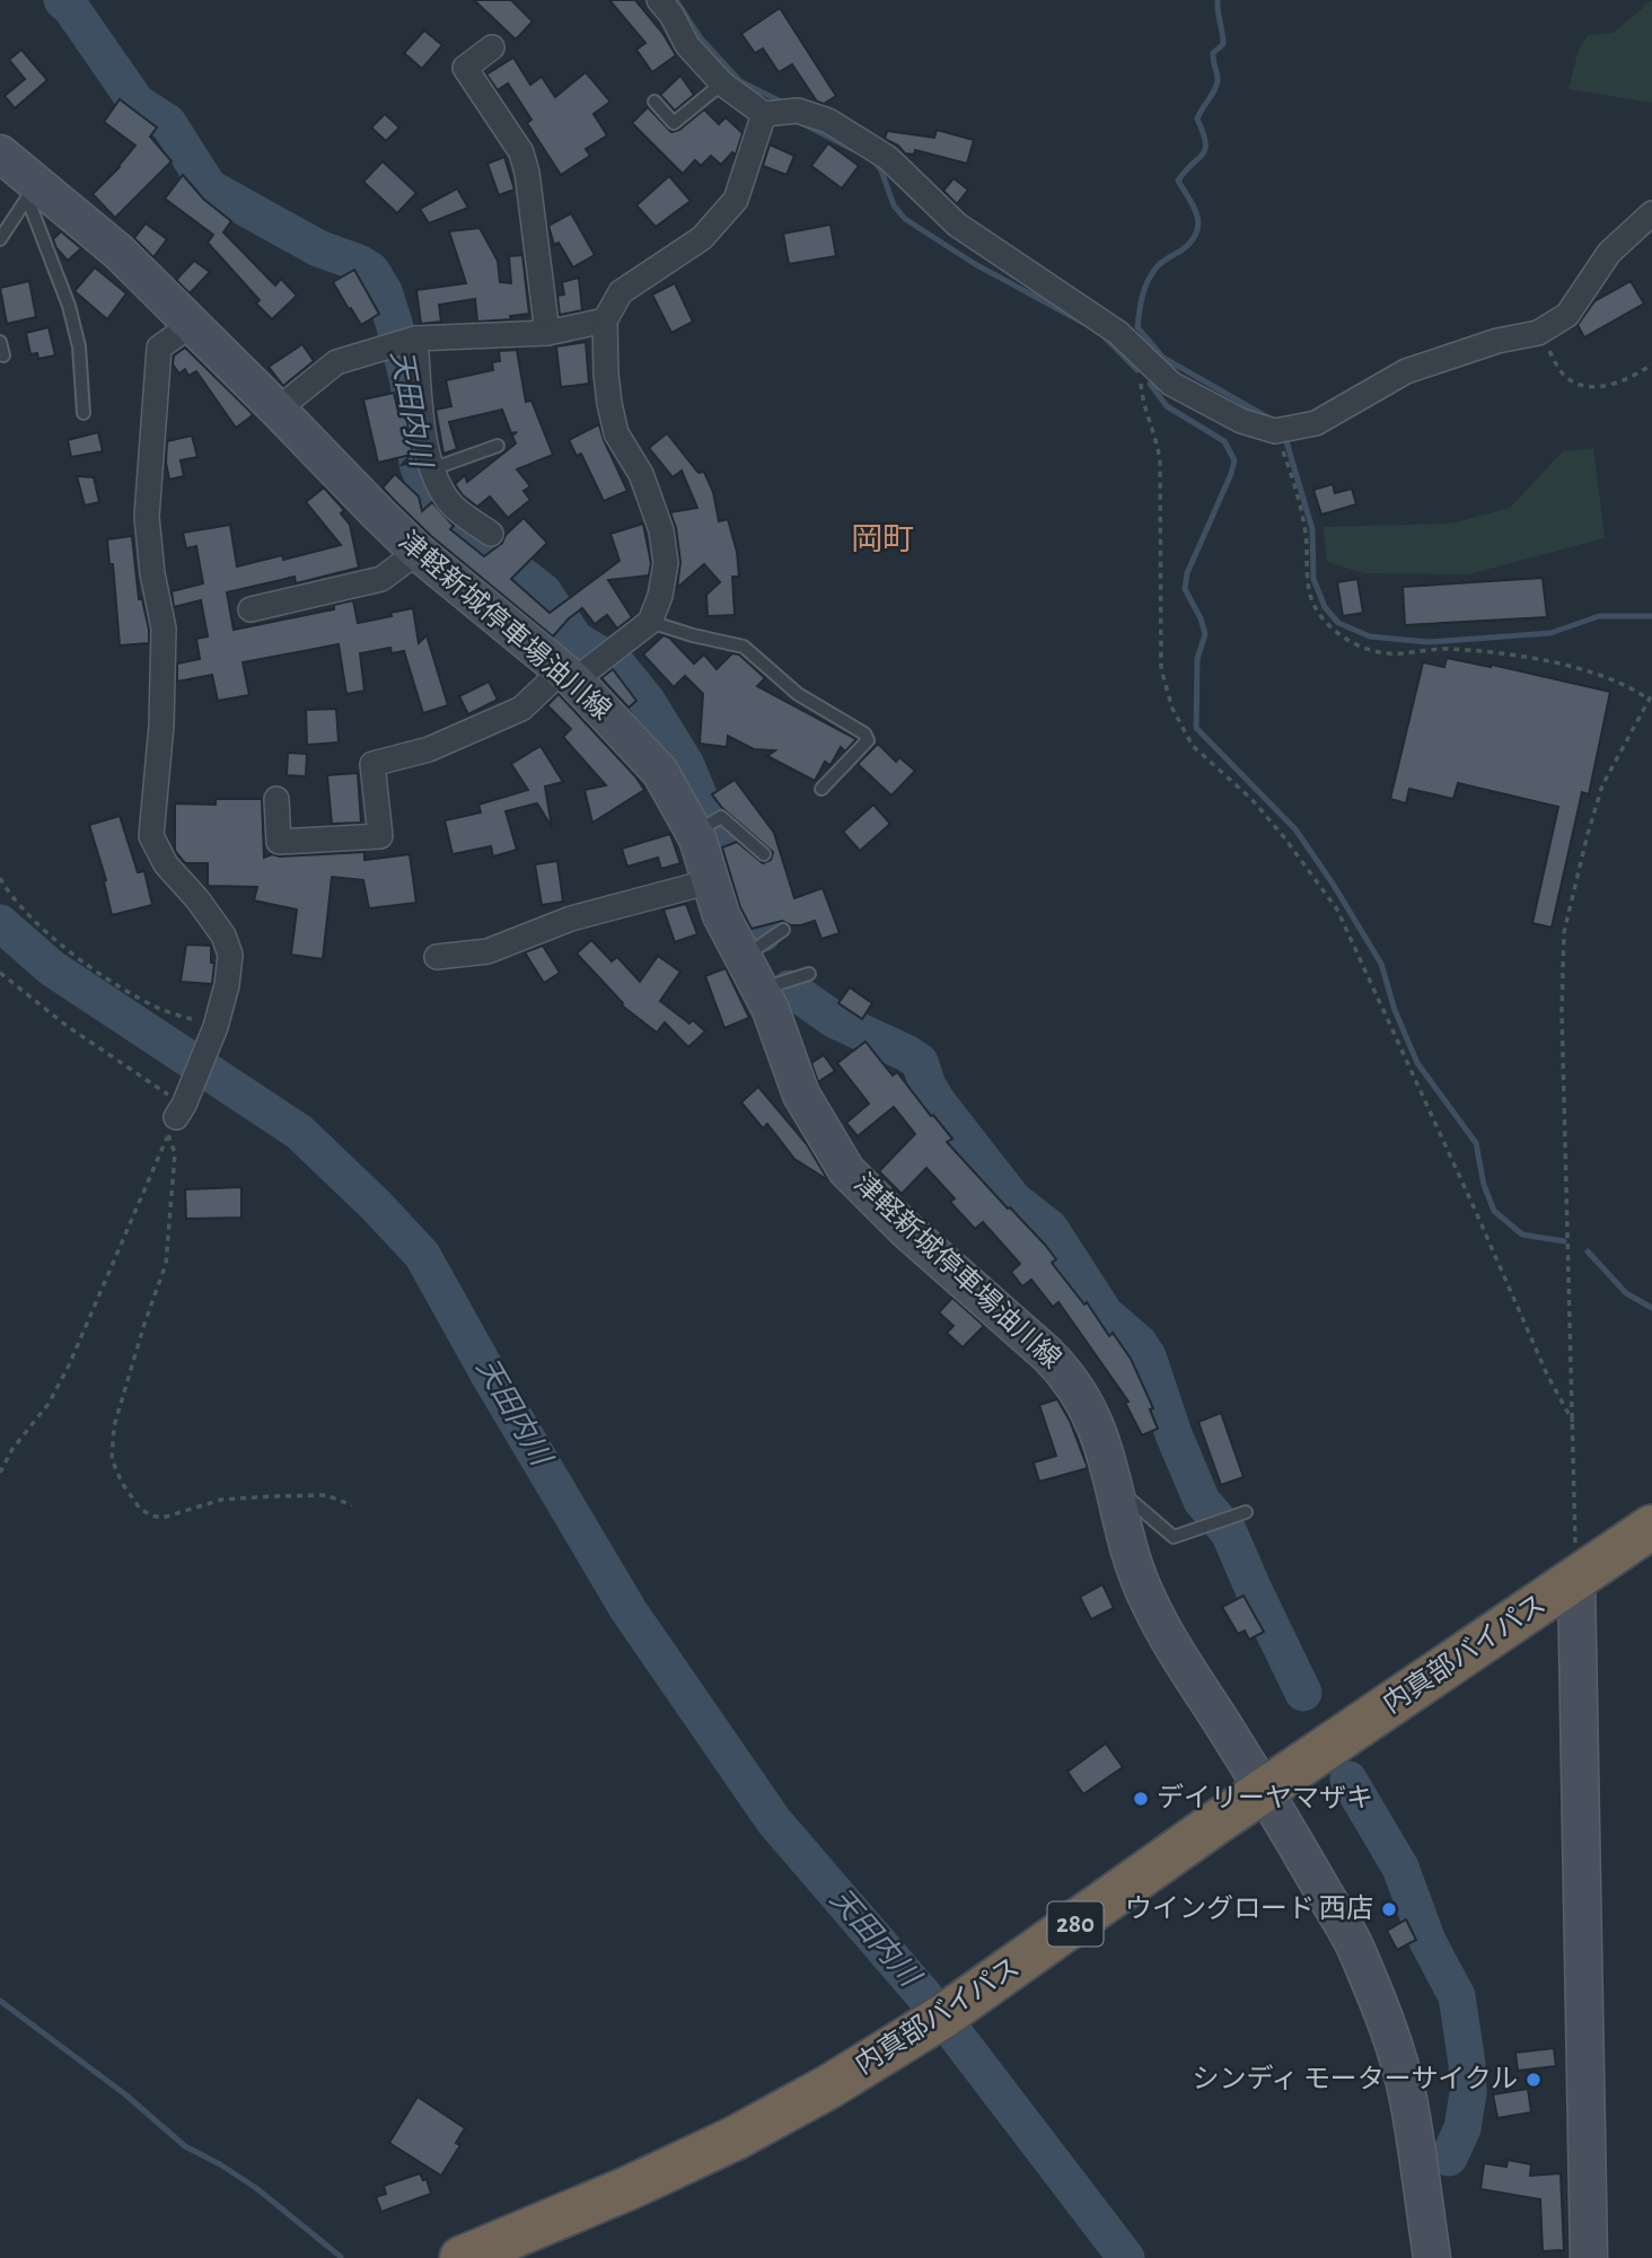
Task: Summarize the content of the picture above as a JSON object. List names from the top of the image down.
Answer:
{
  "streets": {
    "highway": ["内真部バイパス", "280"],
    "main road": ["津軽新城停車場油川線"]
  },
  "crossings": [
    ["津軽新城停車場油川線", "内真部バイパス"]
  ],
  "districts": ["岡町"],
  "water": ["天田内川"],
  "places": ["デイリーヤマザキ", "ウイングロード 西店", "シンディ モーターサイクル"]
}
